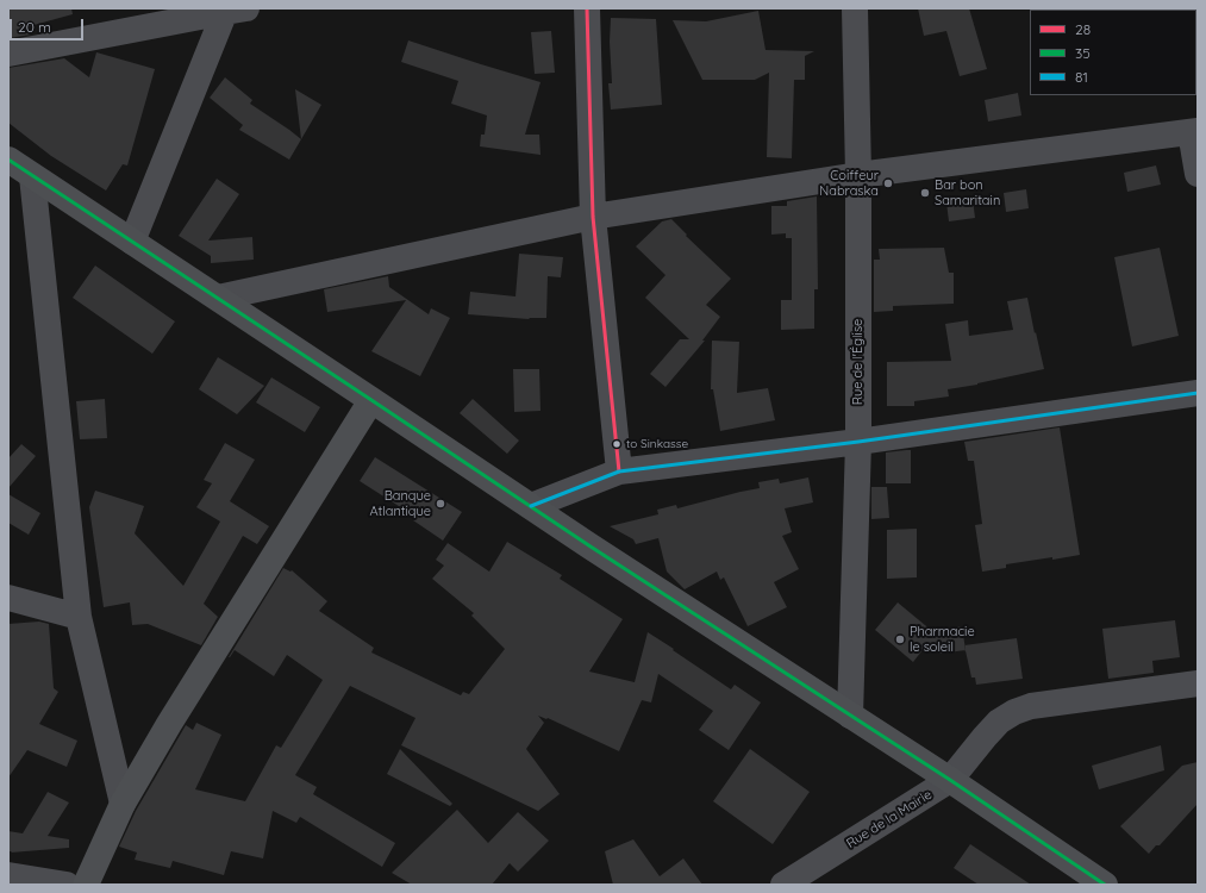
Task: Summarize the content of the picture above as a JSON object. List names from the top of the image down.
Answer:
{
  "streets": {
    "street": ["Rue de l'Église", "Rue de la Mairie"]
  },
  "places": [
    "Coiffeur Nabraska",
    "Bar bon Samaritain",
    "to Sinkasse",
    "Banque Atlantique",
    "Pharmacie le soleil"
  ],
  "lines": ["transit line 28", "transit line 35", "transit line 81"],
  "legend": ["28", "35", "81"],
  "scale_bar": "20 m"
}
